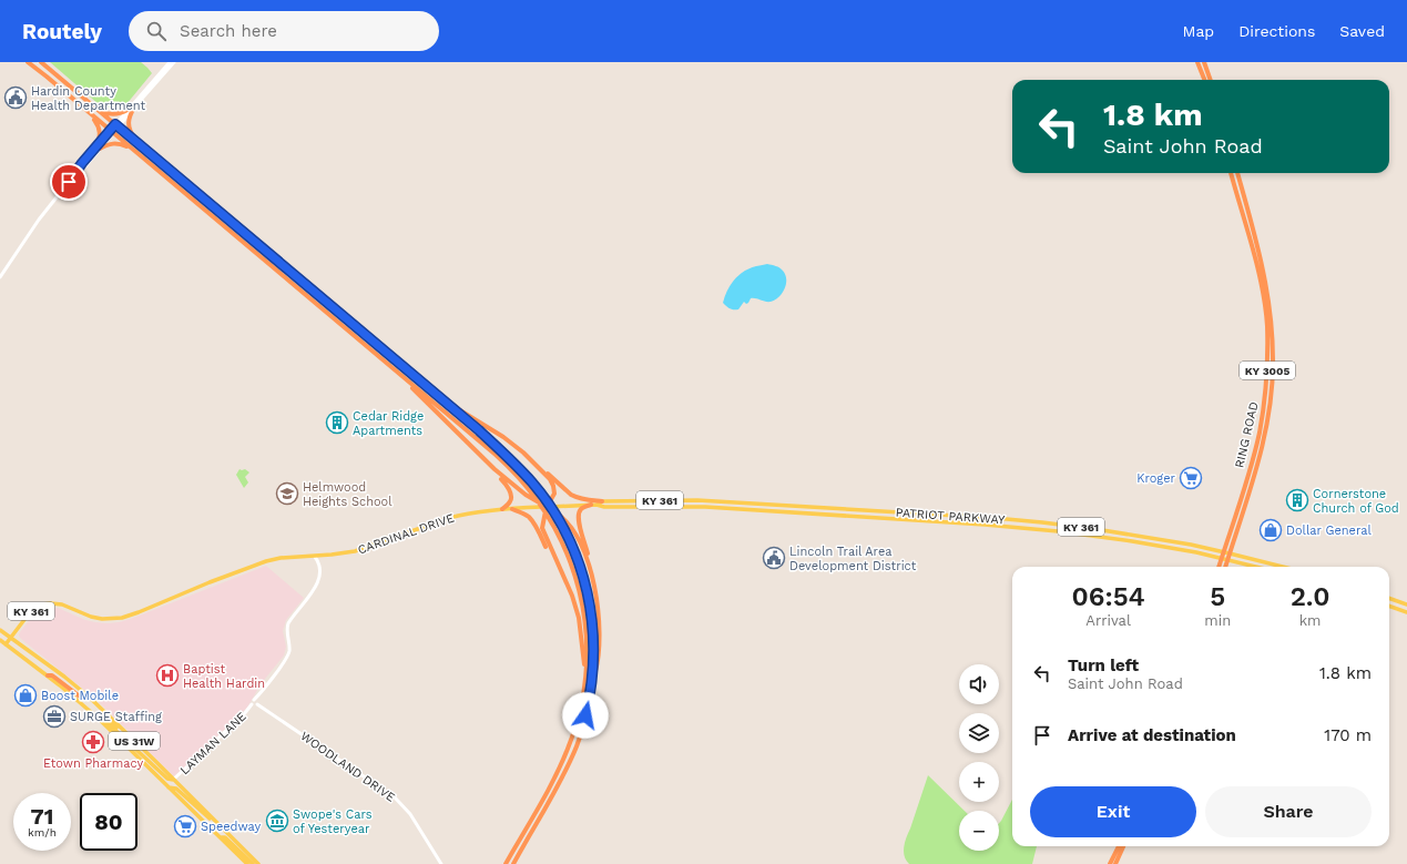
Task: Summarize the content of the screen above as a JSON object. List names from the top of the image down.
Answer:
{
  "streets": {
    "highway": ["KY 3005", "RING ROAD"],
    "main road": [
      "KY 361",
      "PATRIOT PARKWAY",
      "CARDINAL DRIVE",
      "US 31W"
    ],
    "street": ["LAYMAN LANE", "WOODLAND DRIVE"]
  },
  "crossings": [
    ["RING ROAD", "PATRIOT PARKWAY"],
    ["KY 361", "CARDINAL DRIVE"],
    ["KY 361", "US 31W"],
    ["PATRIOT PARKWAY", "CARDINAL DRIVE"],
    ["CARDINAL DRIVE", "US 31W"],
    ["US 31W", "LAYMAN LANE"]
  ],
  "places": {
    "public building": ["Hardin County Health Department", "Lincoln Trail Area Development District"],
    "building": ["Cedar Ridge Apartments", "Cornerstone Church of God"],
    "supermarket": ["Kroger", "Speedway"],
    "school or university": ["Helmwood Heights School"],
    "shop": ["Dollar General", "Boost Mobile"],
    "hospital": ["Baptist Health Hardin"],
    "office": ["SURGE Staffing"],
    "pharmacy": ["Etown Pharmacy"],
    "museum": ["Swope's Cars of Yesteryear"]
  },
  "page": {
    "header": "Routely",
    "search": "Search here",
    "nav": ["Map", "Directions", "Saved"],
    "turn": ["1.8 km", "Saint John Road"],
    "eta": [
      "06:54",
      "Arrival",
      "5",
      "min",
      "2.0",
      "km"
    ],
    "list": [
      {
        "name": "Turn left",
        "note": "Saint John Road",
        "value": "1.8 km"
      },
      {
        "name": "Arrive at destination",
        "value": "170 m"
      }
    ],
    "map_buttons": ["+", "−"],
    "buttons": ["Exit", "Share"],
    "speed": "71 km/h",
    "limit": "80"
  }
}
